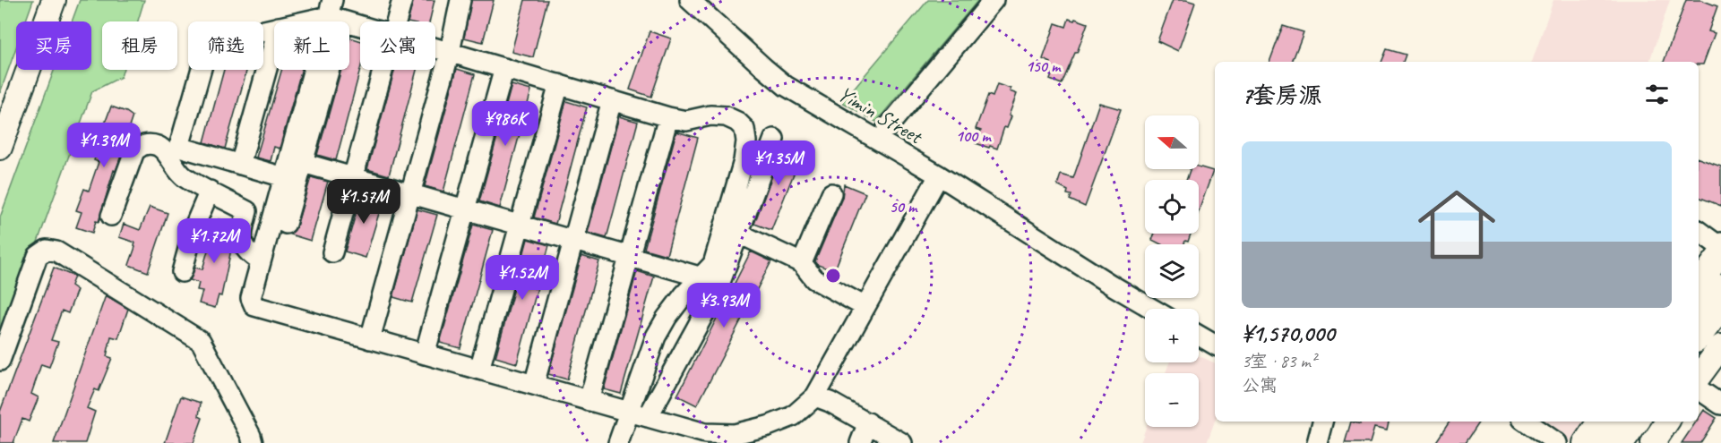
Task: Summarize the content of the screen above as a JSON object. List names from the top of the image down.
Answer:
{
  "streets": {
    "street": ["Yimin Street"]
  },
  "north": "left",
  "page": {
    "chip": [
      "买房",
      "租房",
      "筛选",
      "新上",
      "公寓"
    ],
    "heading": "7套房源",
    "price": [
      "¥986K",
      "¥1.39M",
      "¥1.35M",
      "¥1.57M",
      "¥1.72M",
      "¥1.52M",
      "¥3.93M"
    ],
    "map_buttons": ["+", "−"],
    "list": [
      {
        "name": "¥1,570,000",
        "note": "3室 · 83 m² · 公寓"
      }
    ]
  },
  "rings": ["150 m", "100 m", "50 m"]
}
